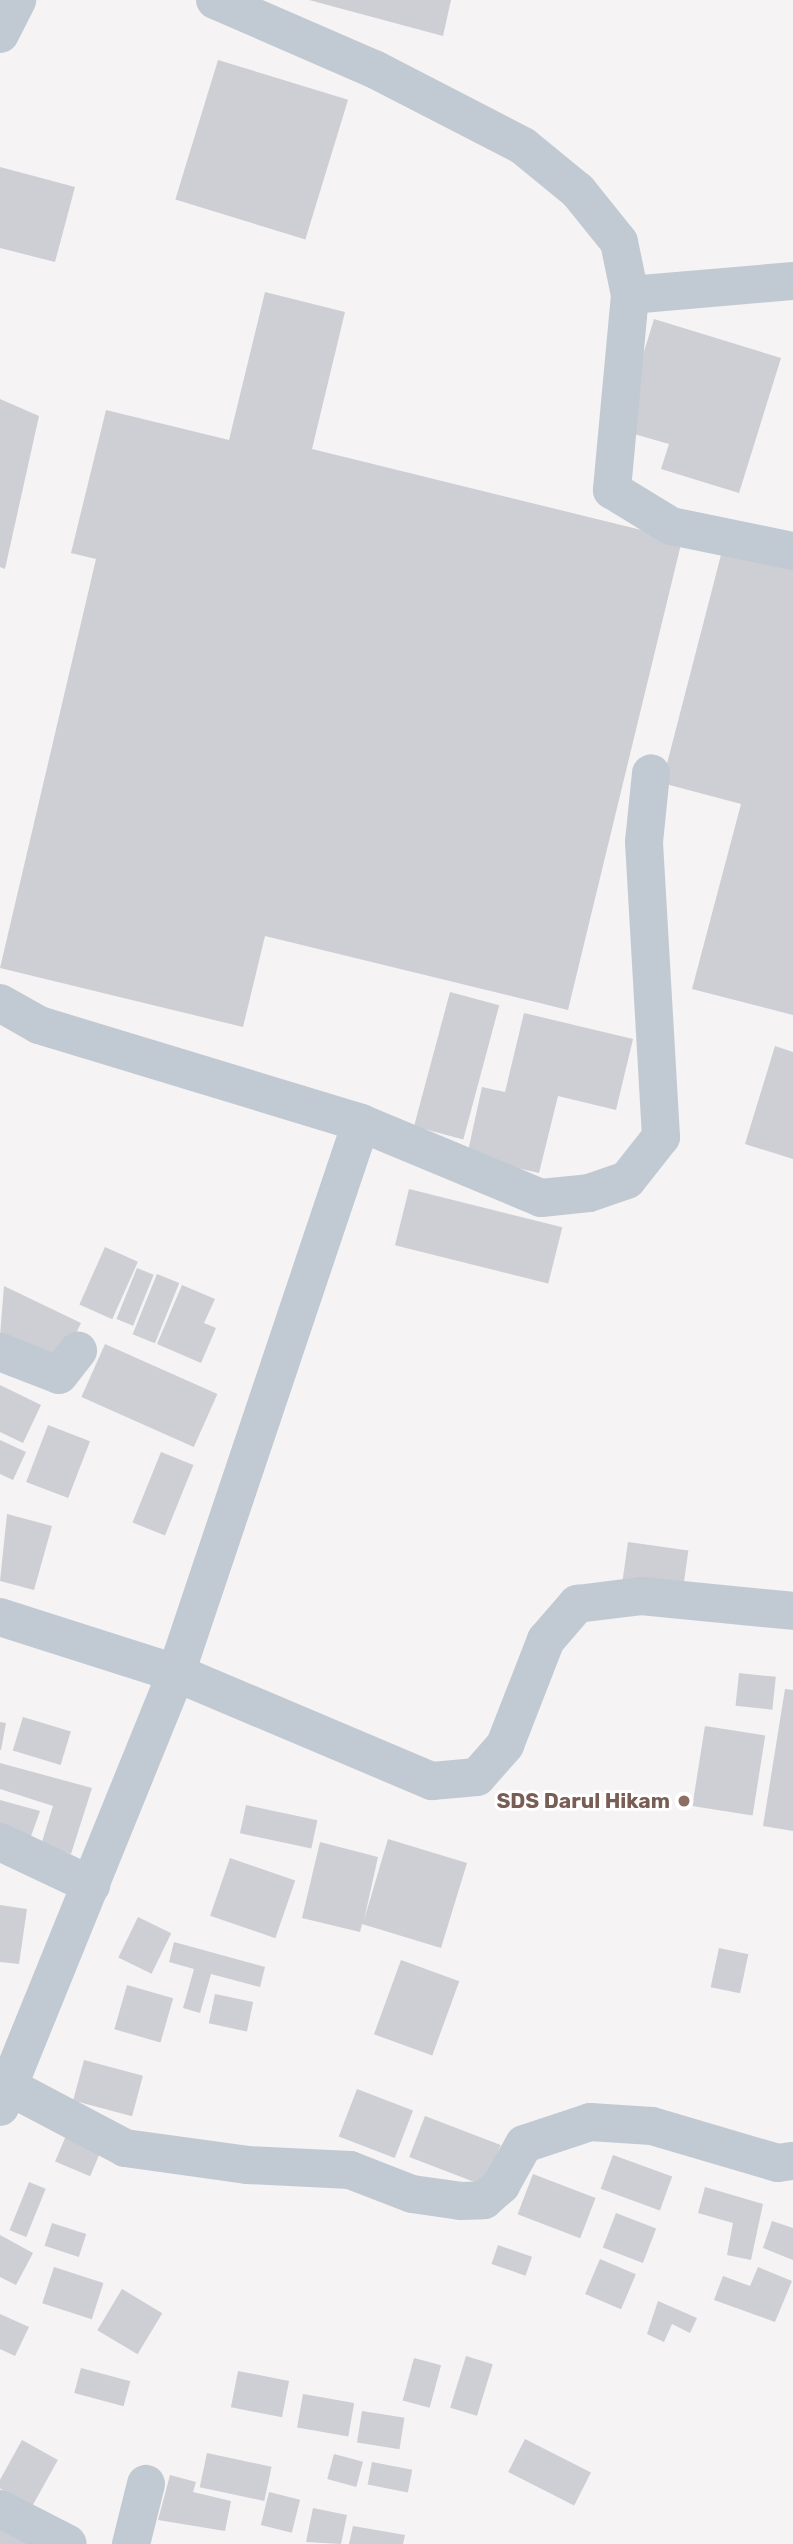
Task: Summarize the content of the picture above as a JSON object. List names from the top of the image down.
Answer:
{
  "places": ["SDS Darul Hikam"]
}
